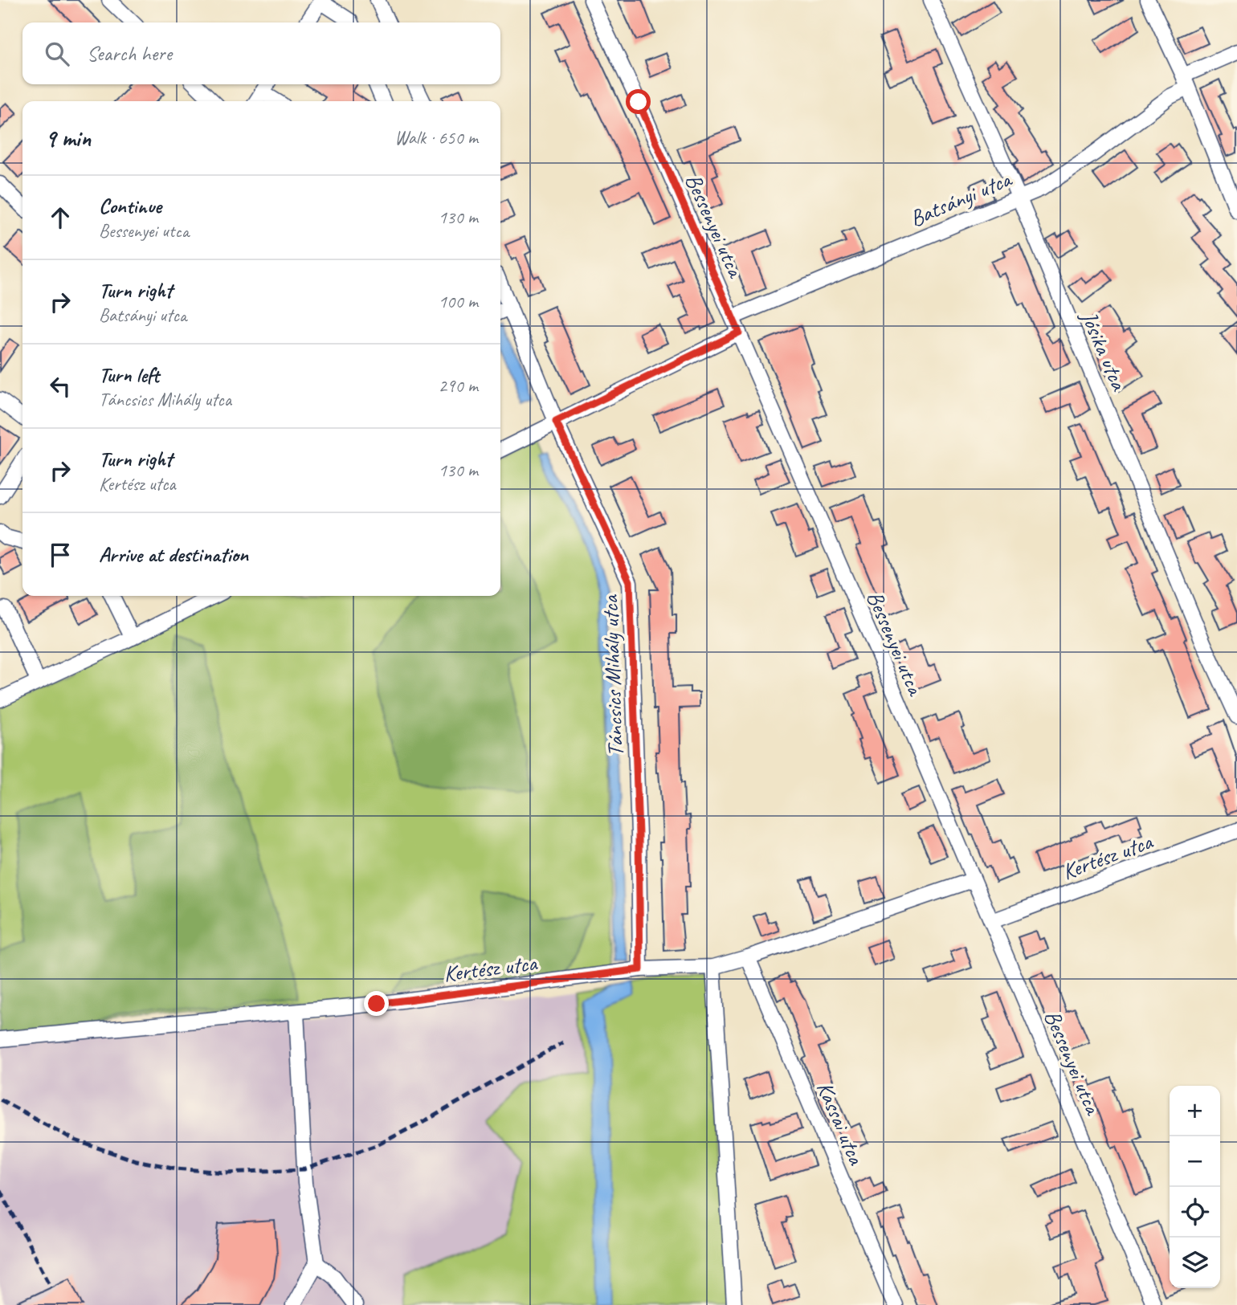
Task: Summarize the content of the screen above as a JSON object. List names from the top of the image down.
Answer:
{
  "streets": {
    "street": [
      "Batsányi utca",
      "Bessenyei utca",
      "Jósika utca",
      "Táncsics Mihály utca",
      "Kertész utca",
      "Kassai utca"
    ]
  },
  "crossings": [
    ["Batsányi utca", "Bessenyei utca"],
    ["Batsányi utca", "Jósika utca"],
    ["Bessenyei utca", "Kertész utca"],
    ["Táncsics Mihály utca", "Kertész utca"],
    ["Kertész utca", "Kassai utca"]
  ],
  "page": {
    "search": "Search here",
    "heading": ["9 min", "Walk · 650 m"],
    "list": [
      ["Continue", "Bessenyei utca", "130 m"],
      ["Turn right", "Batsányi utca", "100 m"],
      ["Turn left", "Táncsics Mihály utca", "290 m"],
      ["Turn right", "Kertész utca", "130 m"],
      "Arrive at destination"
    ],
    "map_buttons": ["+", "−"]
  }
}
